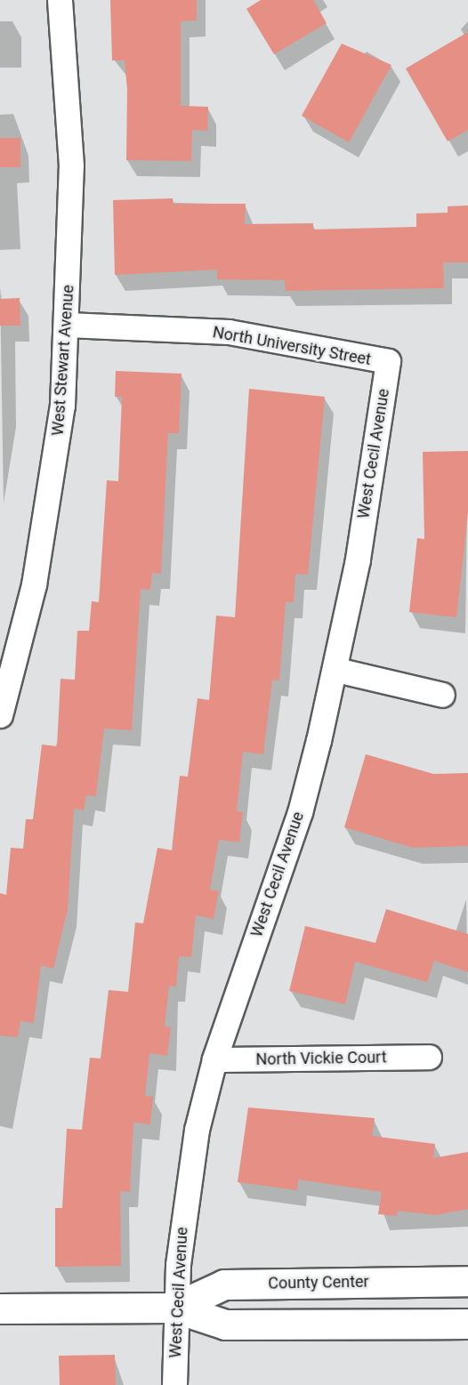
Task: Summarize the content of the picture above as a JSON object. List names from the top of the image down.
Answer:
{
  "streets": {
    "street": [
      "North University Street",
      "West Stewart Avenue",
      "West Cecil Avenue",
      "North Vickie Court",
      "County Center"
    ]
  },
  "crossings": [
    ["North University Street", "West Stewart Avenue"],
    ["North University Street", "West Cecil Avenue"],
    ["West Cecil Avenue", "North Vickie Court"],
    ["West Cecil Avenue", "County Center"]
  ]
}
